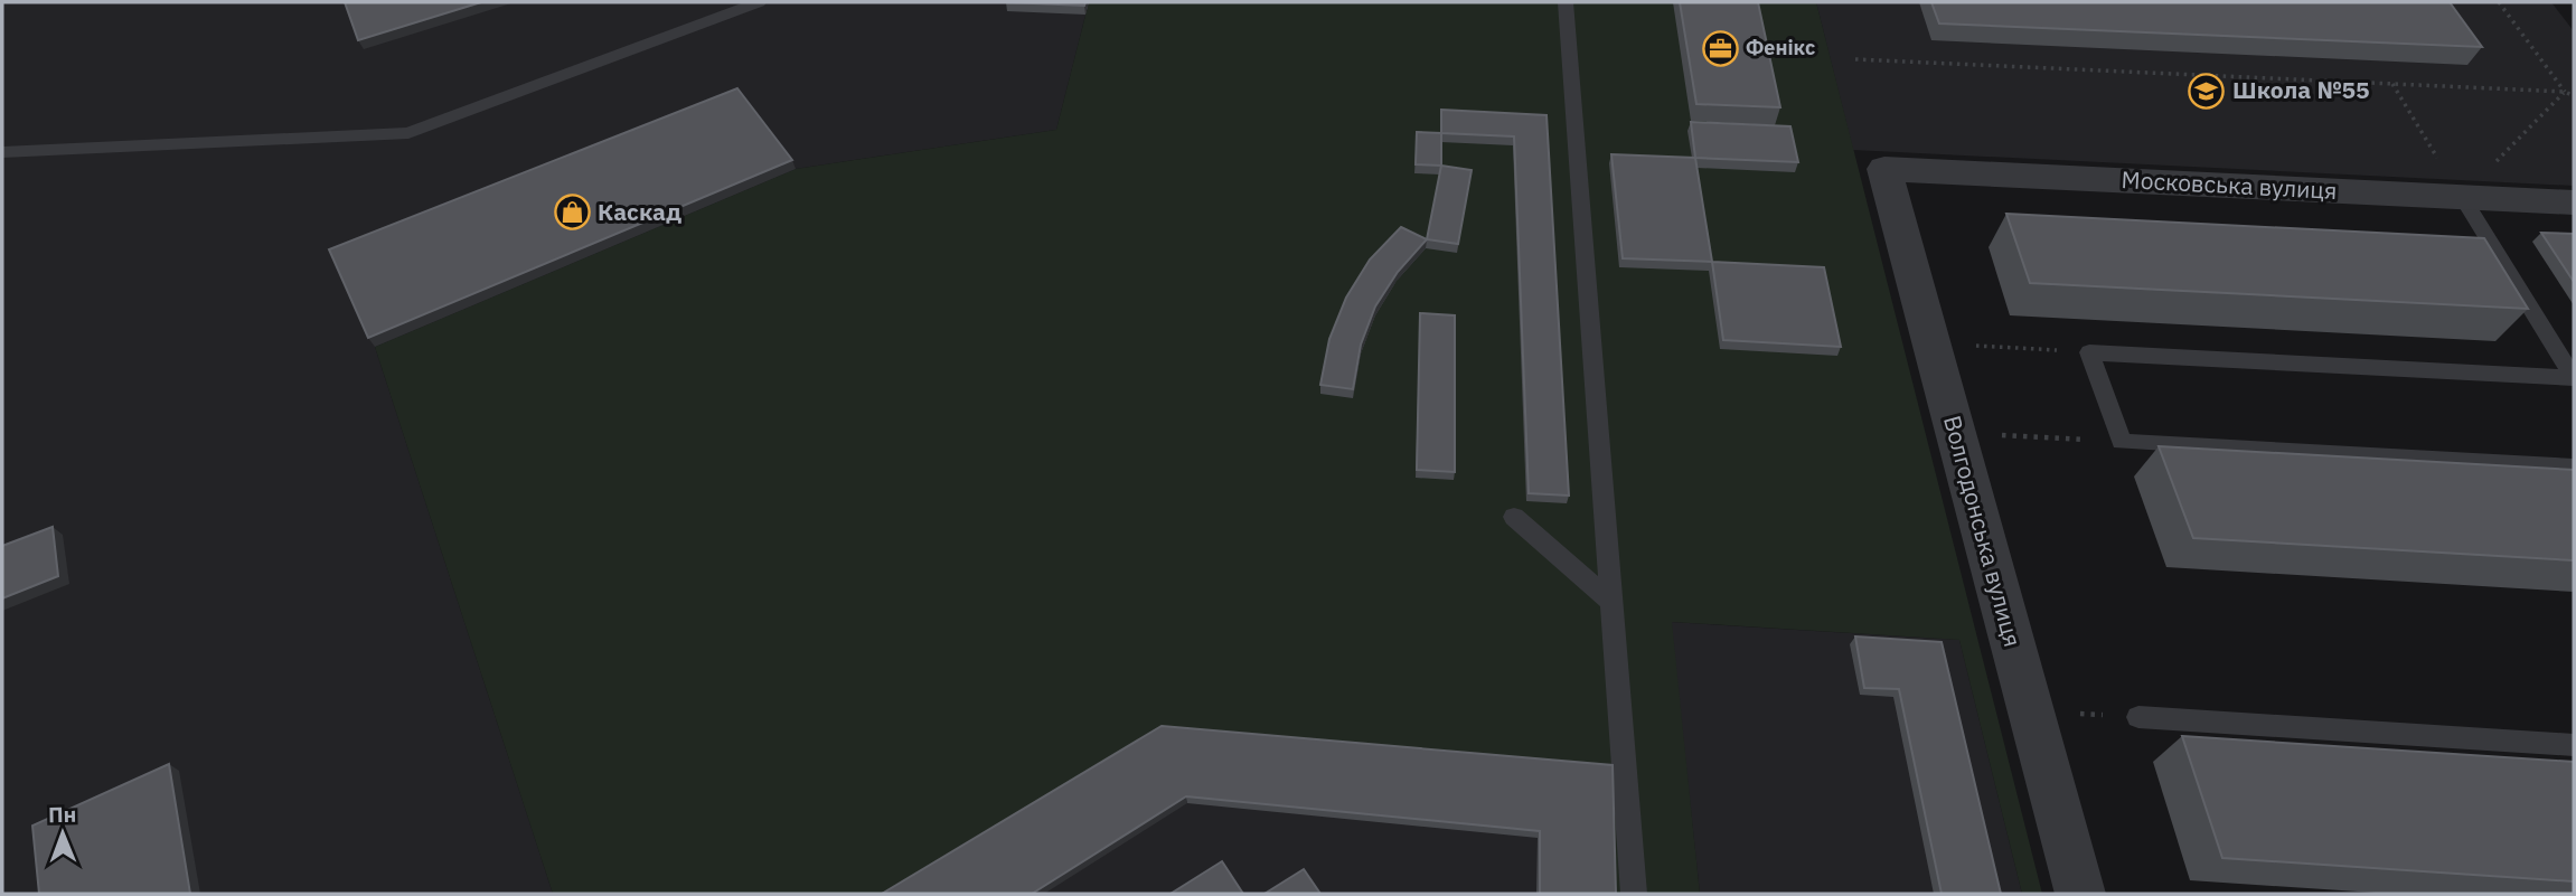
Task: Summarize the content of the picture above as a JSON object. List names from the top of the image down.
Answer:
{
  "streets": {
    "street": ["Московська вулиця", "Волгодонська вулиця"]
  },
  "crossings": [
    ["Московська вулиця", "Волгодонська вулиця"]
  ],
  "places": {
    "office": ["Фенікс"],
    "school or university": ["Школа №55"],
    "shop": ["Каскад"]
  },
  "north": "top"
}
